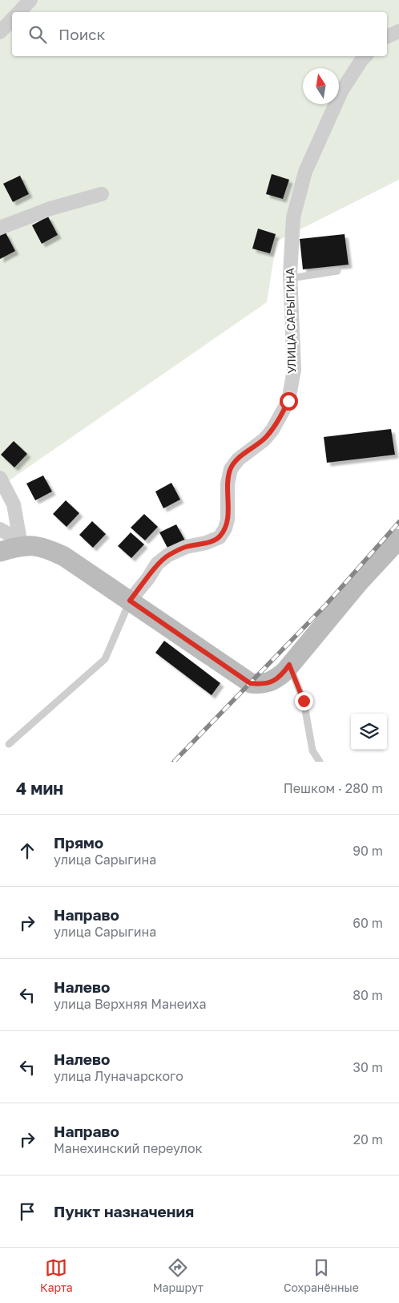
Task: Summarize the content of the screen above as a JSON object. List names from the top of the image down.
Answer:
{
  "streets": {
    "street": ["УЛИЦА САРЫГИНА"]
  },
  "north": "top",
  "page": {
    "search": "Поиск",
    "heading": ["4 мин", "Пешком · 280 m"],
    "list": [
      ["Прямо", "улица Сарыгина", "90 m"],
      ["Направо", "улица Сарыгина", "60 m"],
      ["Налево", "улица Верхняя Манеиха", "80 m"],
      ["Налево", "улица Луначарского", "30 m"],
      ["Направо", "Манехинский переулок", "20 m"],
      "Пункт назначения"
    ],
    "nav": ["Карта", "Маршрут", "Сохранённые"]
  }
}
